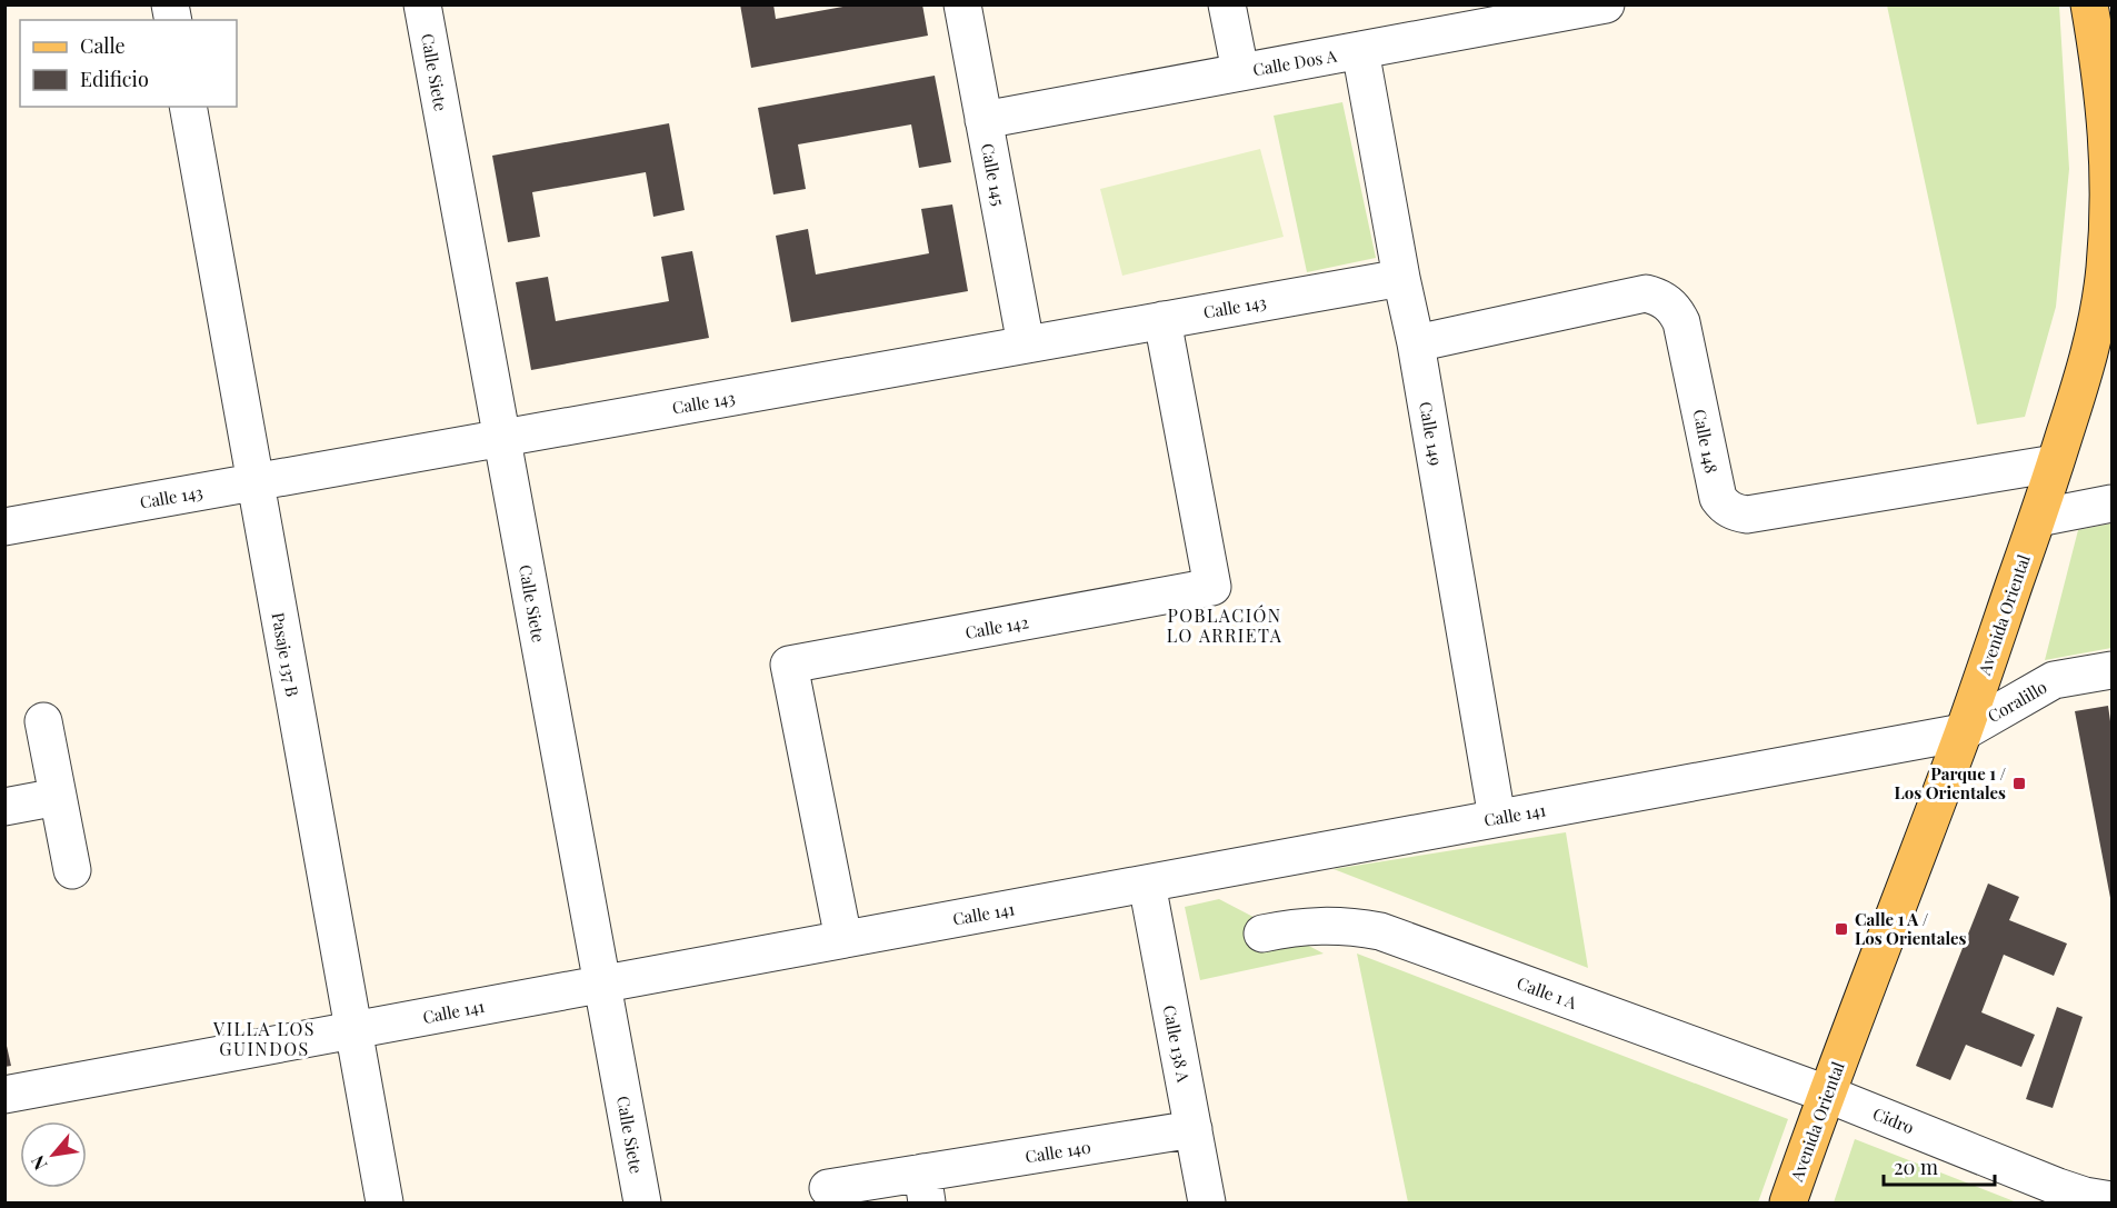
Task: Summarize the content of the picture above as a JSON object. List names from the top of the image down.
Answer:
{
  "streets": {
    "main road": ["Avenida Oriental"],
    "street": [
      "Calle Dos A",
      "Calle Siete",
      "Calle 145",
      "Calle 143",
      "Calle 149",
      "Calle 148",
      "Calle 142",
      "Pasaje 137 B",
      "Coralillo",
      "Calle 141",
      "Calle 1 A",
      "Calle 138 A",
      "Cidro",
      "Calle 140"
    ]
  },
  "crossings": [
    ["Calle Dos A", "Calle 145"],
    ["Calle Dos A", "Calle 149"],
    ["Calle Siete", "Calle 143"],
    ["Calle Siete", "Calle 141"],
    ["Calle 145", "Calle 143"],
    ["Calle 143", "Calle 149"],
    ["Calle 143", "Calle 142"],
    ["Calle 143", "Pasaje 137 B"],
    ["Calle 149", "Calle 148"],
    ["Calle 149", "Calle 141"],
    ["Calle 148", "Avenida Oriental"],
    ["Avenida Oriental", "Coralillo"],
    ["Avenida Oriental", "Calle 141"],
    ["Avenida Oriental", "Calle 1 A"],
    ["Avenida Oriental", "Cidro"],
    ["Calle 142", "Calle 141"],
    ["Pasaje 137 B", "Calle 141"],
    ["Coralillo", "Calle 141"],
    ["Calle 141", "Calle 138 A"],
    ["Calle 1 A", "Cidro"],
    ["Calle 138 A", "Calle 140"]
  ],
  "districts": ["POBLACIÓN LO ARRIETA", "VILLA LOS GUINDOS"],
  "places": {
    "transit": ["Parque 1 / Los Orientales", "Calle 1 A / Los Orientales"]
  },
  "legend": ["Calle", "Edificio"],
  "scale_bar": "20 m",
  "north": "bottom left"
}
